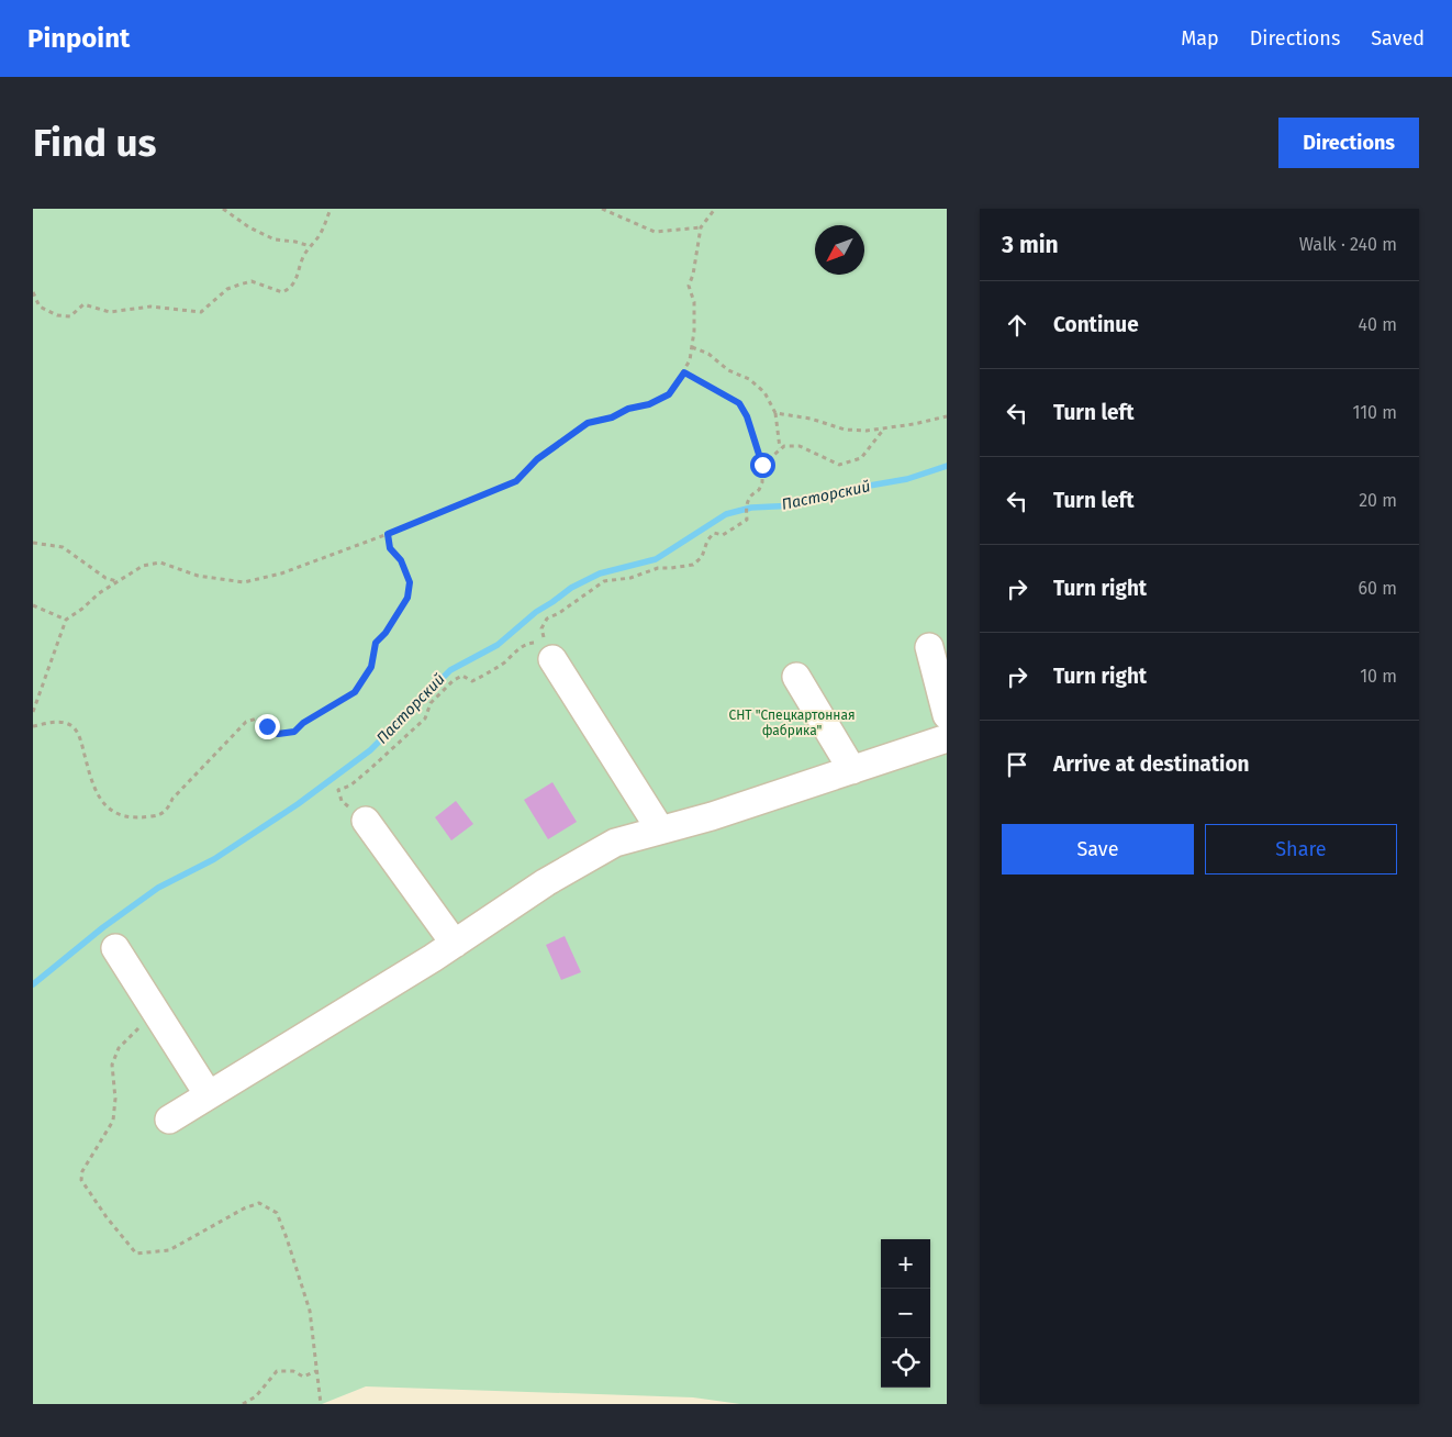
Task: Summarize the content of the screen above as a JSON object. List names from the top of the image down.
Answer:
{
  "water": ["Пасторский"],
  "parks": ["СНТ \"Спецкартонная фабрика\""],
  "north": "bottom left",
  "page": {
    "header": "Pinpoint",
    "nav": ["Map", "Directions", "Saved"],
    "buttons": [
      "Directions",
      ["Save", "Share"]
    ],
    "title": "Find us",
    "heading": ["3 min", "Walk · 240 m"],
    "list": [
      ["Continue", "40 m"],
      ["Turn left", "110 m"],
      ["Turn left", "20 m"],
      ["Turn right", "60 m"],
      ["Turn right", "10 m"],
      "Arrive at destination"
    ],
    "map_buttons": ["+", "−"]
  }
}
